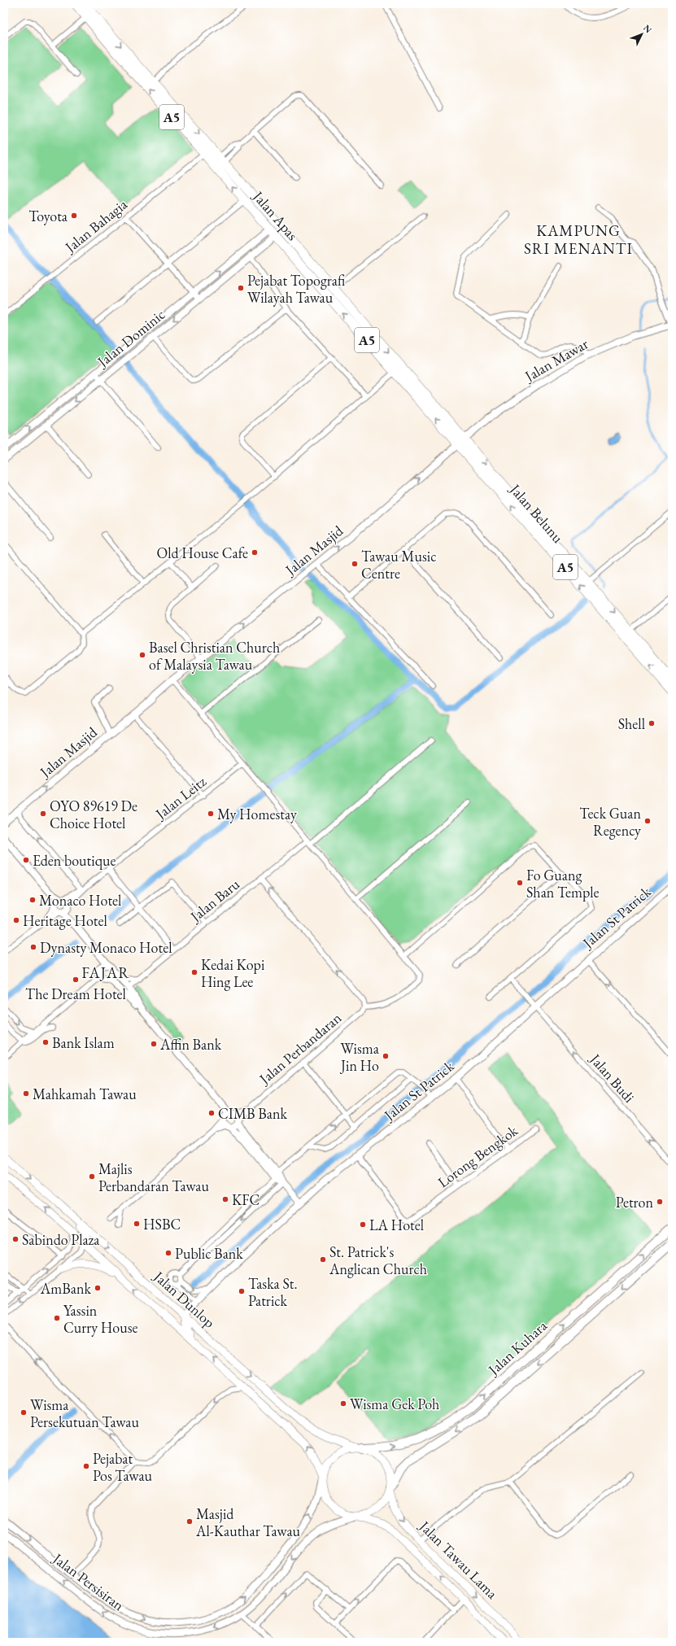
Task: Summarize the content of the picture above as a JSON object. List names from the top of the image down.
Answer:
{
  "streets": {
    "highway": ["A5", "Jalan Apas", "Jalan Belunu"],
    "main road": ["Jalan Dunlop", "Jalan Kuhara", "Jalan Tawau Lama"],
    "street": [
      "Jalan Bahagia",
      "Jalan Dominic",
      "Jalan Mawar",
      "Jalan Masjid",
      "Jalan Leitz",
      "Jalan Baru",
      "Jalan St Patrick",
      "Jalan Perbandaran",
      "Jalan Budi",
      "Lorong Bengkok",
      "Jalan Persisiran"
    ]
  },
  "crossings": [
    ["Jalan Apas", "Jalan Bahagia"],
    ["Jalan Apas", "Jalan Dominic"],
    ["Jalan Apas", "Jalan Mawar"],
    ["Jalan Apas", "Jalan Belunu"],
    ["Jalan Apas", "Jalan Masjid"],
    ["Jalan Mawar", "Jalan Belunu"],
    ["Jalan Mawar", "Jalan Masjid"],
    ["Jalan Belunu", "Jalan Masjid"],
    ["Jalan St Patrick", "Jalan Budi"],
    ["Jalan St Patrick", "Lorong Bengkok"],
    ["Jalan St Patrick", "Jalan Dunlop"],
    ["Jalan Dunlop", "Jalan Kuhara"],
    ["Jalan Dunlop", "Jalan Tawau Lama"],
    ["Jalan Dunlop", "Jalan Persisiran"],
    ["Jalan Kuhara", "Jalan Tawau Lama"],
    ["Jalan Kuhara", "Jalan Persisiran"],
    ["Jalan Tawau Lama", "Jalan Persisiran"]
  ],
  "one_way": ["Jalan Budi"],
  "districts": ["KAMPUNG SRI MENANTI", "FAJAR"],
  "places": [
    "Toyota",
    "Pejabat Topografi Wilayah Tawau",
    "Old House Cafe",
    "Tawau Music Centre",
    "Basel Christian Church of Malaysia Tawau",
    "Shell",
    "OYO 89619 De Choice Hotel",
    "My Homestay",
    "Teck Guan Regency",
    "Eden boutique",
    "Fo Guang Shan Temple",
    "Monaco Hotel",
    "Heritage Hotel",
    "Dynasty Monaco Hotel",
    "Kedai Kopi Hing Lee",
    "The Dream Hotel",
    "Bank Islam",
    "Affin Bank",
    "Wisma Jin Ho",
    "Mahkamah Tawau",
    "CIMB Bank",
    "Majlis Perbandaran Tawau",
    "KFC",
    "Petron",
    "HSBC",
    "LA Hotel",
    "Sabindo Plaza",
    "Public Bank",
    "St. Patrick's Anglican Church",
    "AmBank",
    "Taska St. Patrick",
    "Yassin Curry House",
    "Wisma Gek Poh",
    "Wisma Persekutuan Tawau",
    "Pejabat Pos Tawau",
    "Masjid Al-Kauthar Tawau"
  ],
  "north": "top right"
}
